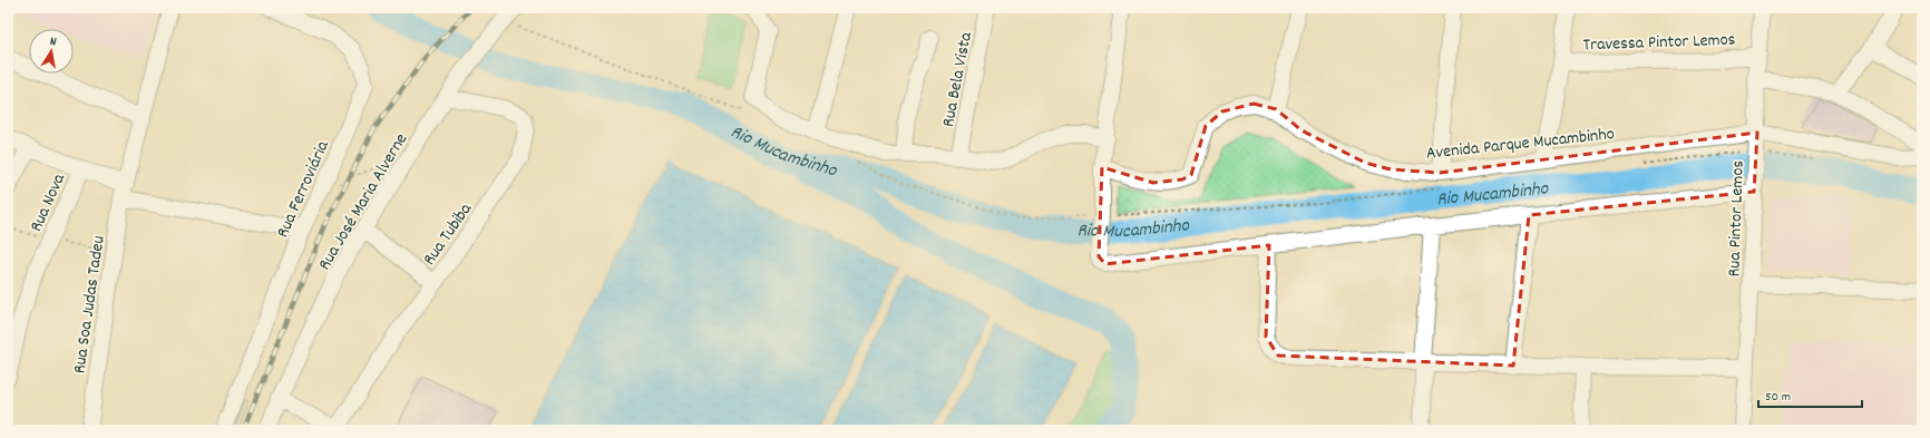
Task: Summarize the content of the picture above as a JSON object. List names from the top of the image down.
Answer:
{
  "streets": {
    "street": [
      "Travessa Pintor Lemos",
      "Rua Bela Vista",
      "Avenida Parque Mucambinho",
      "Rua Ferroviária",
      "Rua José Maria Alverne",
      "Rua Nova",
      "Rua Pintor Lemos",
      "Rua Tubiba",
      "Rua Soa Judas Tadeu"
    ]
  },
  "crossings": [
    ["Travessa Pintor Lemos", "Rua Pintor Lemos"],
    ["Avenida Parque Mucambinho", "Rua Pintor Lemos"],
    ["Rua José Maria Alverne", "Rua Tubiba"]
  ],
  "water": ["Rio Mucambinho"],
  "scale_bar": "50 m",
  "north": "top"
}
